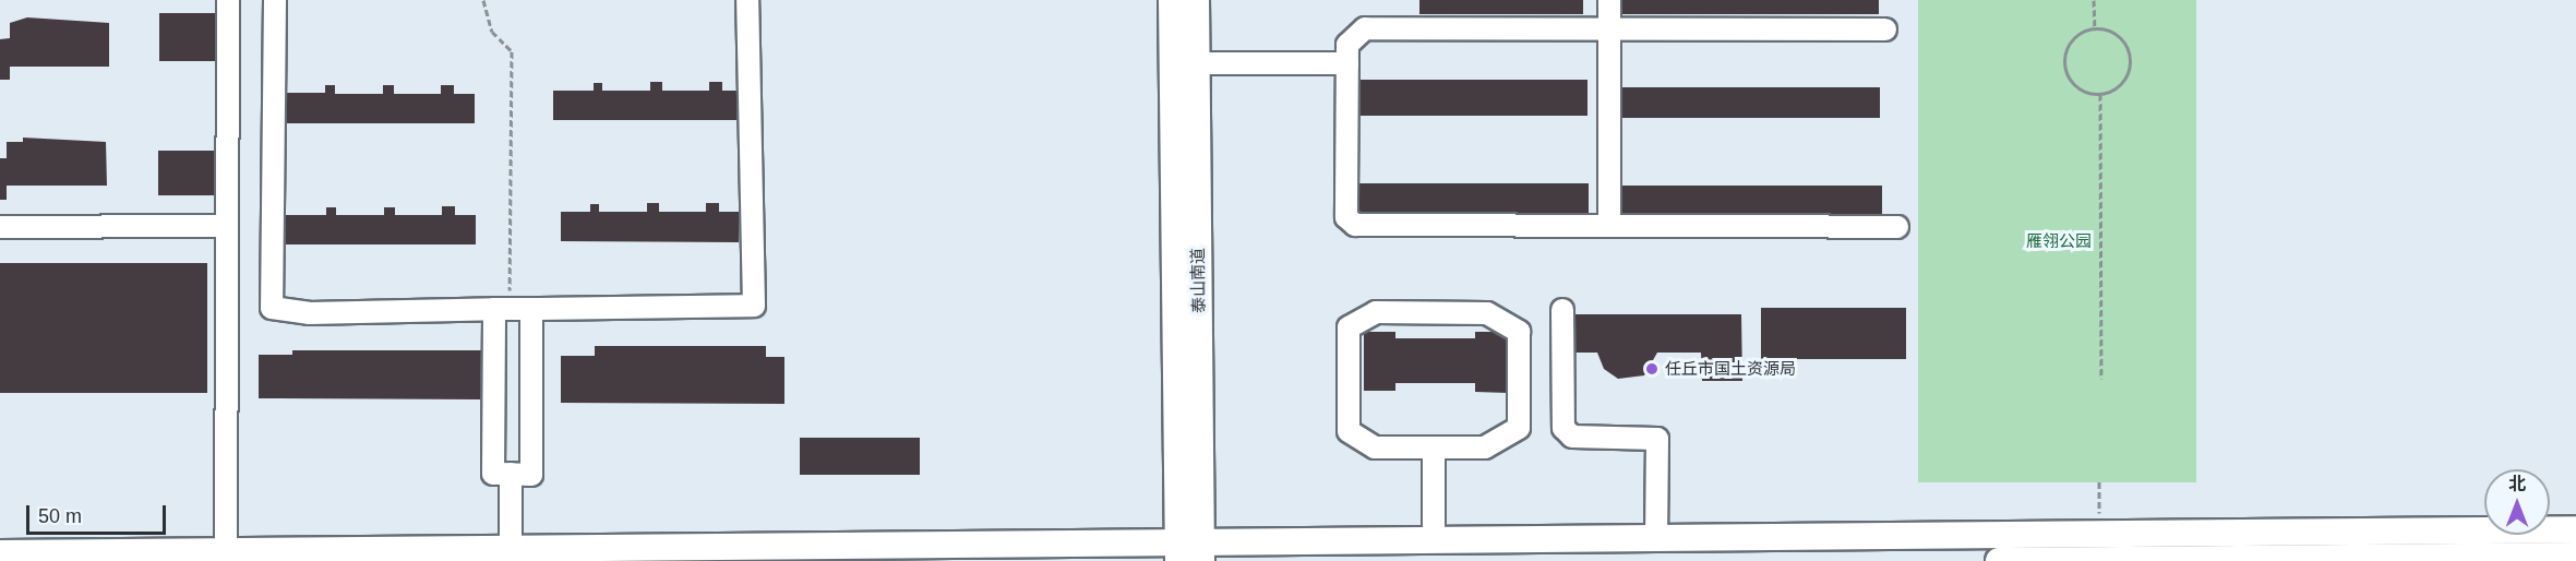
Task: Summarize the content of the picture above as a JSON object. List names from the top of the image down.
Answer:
{
  "streets": {
    "main road": ["泰山南道"]
  },
  "parks": ["雁翎公园"],
  "places": ["任丘市国土资源局"],
  "scale_bar": "50 m",
  "north": "top"
}
